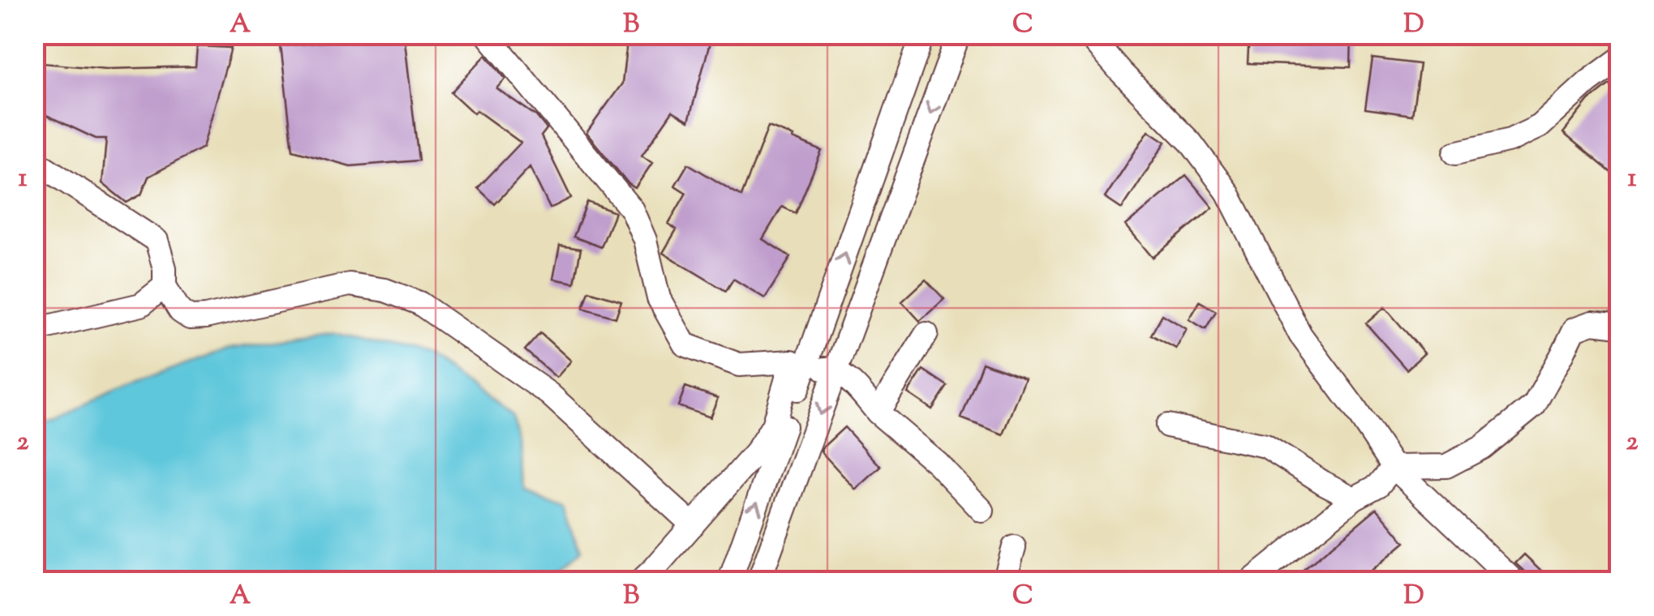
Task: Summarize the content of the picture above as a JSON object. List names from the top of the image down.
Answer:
{
  "grid": {
    "columns": [
      "A",
      "B",
      "C",
      "D"
    ],
    "rows": ["1", "2"]
  }
}
